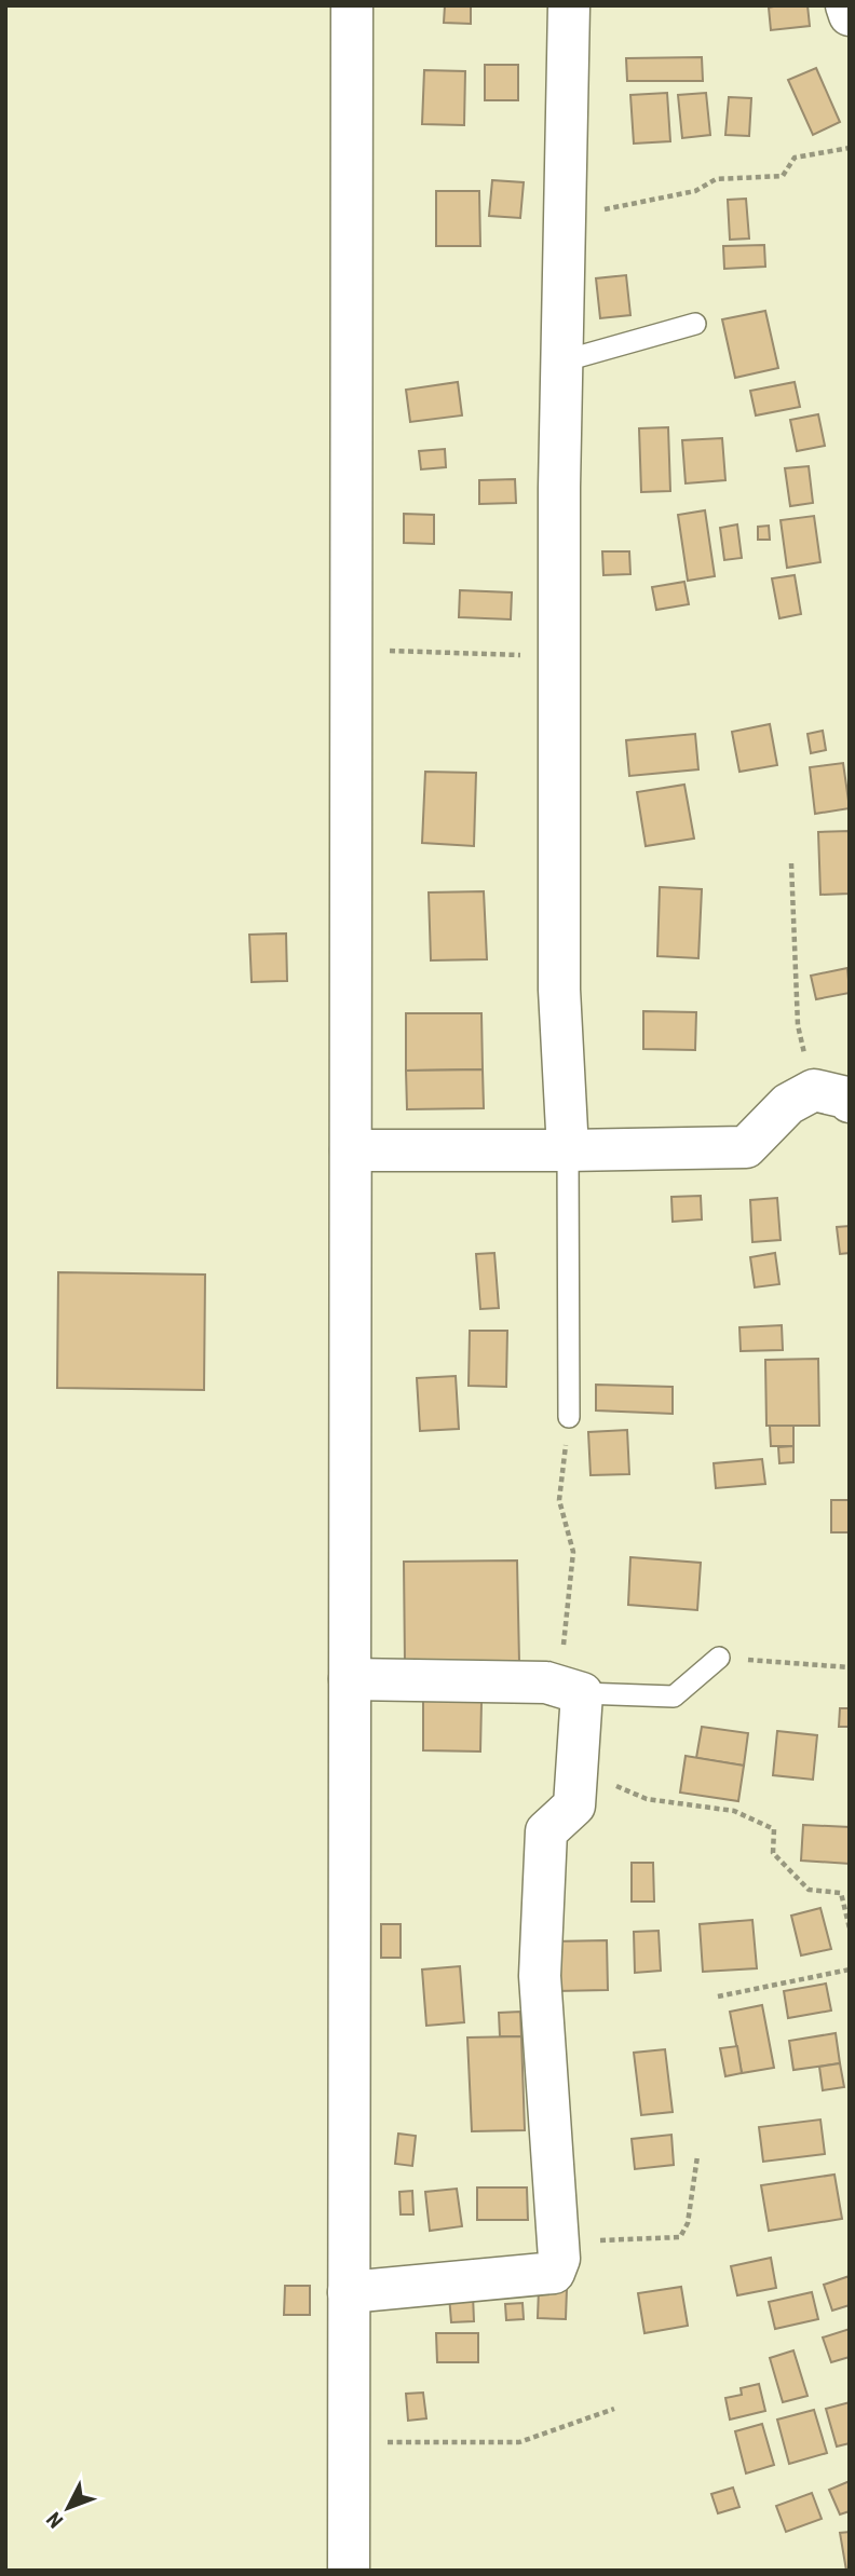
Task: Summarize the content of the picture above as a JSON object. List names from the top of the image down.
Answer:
{
  "north": "bottom left"
}
